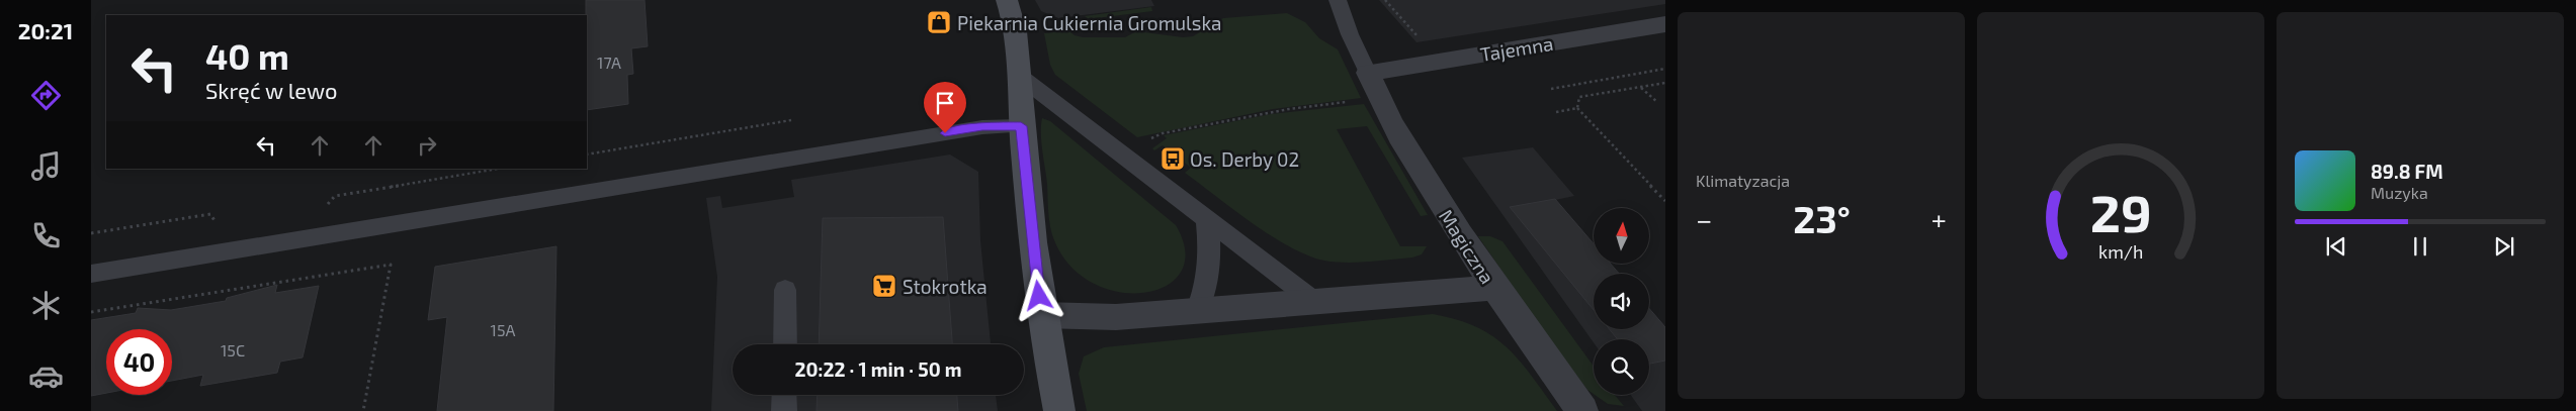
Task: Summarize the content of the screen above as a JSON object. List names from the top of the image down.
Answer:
{
  "streets": {
    "street": ["Tajemna", "Magiczna"]
  },
  "crossings": [
    ["Tajemna", "Magiczna"]
  ],
  "places": {
    "shop": ["Piekarnia Cukiernia Gromulska"],
    "bus stop": ["Os. Derby 02"],
    "supermarket": ["Stokrotka"]
  },
  "house_numbers": ["17A", "15A", "15C"],
  "north": "top",
  "page": {
    "tabs": "20:21",
    "tile": "Klimatyzacja",
    "turn": ["40 m", "Skręć w lewo"],
    "song": ["89.8 FM", "Muzyka"],
    "heat": ["−", "23°", "+"],
    "limit": "40",
    "trip": "20:22 · 1 min · 50 m",
    "gauge": ["29", "km/h"]
  }
}
